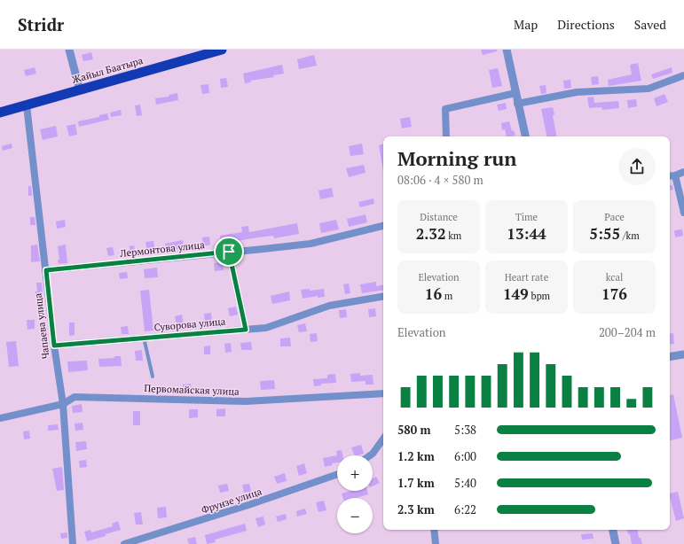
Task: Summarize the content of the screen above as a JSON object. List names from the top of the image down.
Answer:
{
  "streets": {
    "highway": ["Жайыл Баатыра"],
    "street": [
      "Лермонтова улица",
      "Суворова улица",
      "Чапаева улица",
      "Первомайская улица",
      "Фрунзе улица"
    ]
  },
  "crossings": [
    ["Жайыл Баатыра", "Чапаева улица"],
    ["Лермонтова улица", "Чапаева улица"],
    ["Суворова улица", "Чапаева улица"],
    ["Чапаева улица", "Первомайская улица"]
  ],
  "page": {
    "header": "Stridr",
    "nav": ["Map", "Directions", "Saved"],
    "heading": ["Morning run", "08:06 · 4 × 580 m"],
    "stats": [
      ["Distance", "2.32 km"],
      ["Time", "13:44"],
      ["Pace", "5:55 /km"],
      ["Elevation", "16 m"],
      ["Heart rate", "149 bpm"],
      ["kcal", "176"]
    ],
    "chart": ["Elevation", "200–204 m"],
    "list": [
      {
        "name": "580 m",
        "note": "5:38"
      },
      {
        "name": "1.2 km",
        "note": "6:00"
      },
      {
        "name": "1.7 km",
        "note": "5:40"
      },
      {
        "name": "2.3 km",
        "note": "6:22"
      }
    ],
    "map_buttons": ["+", "−"]
  }
}
